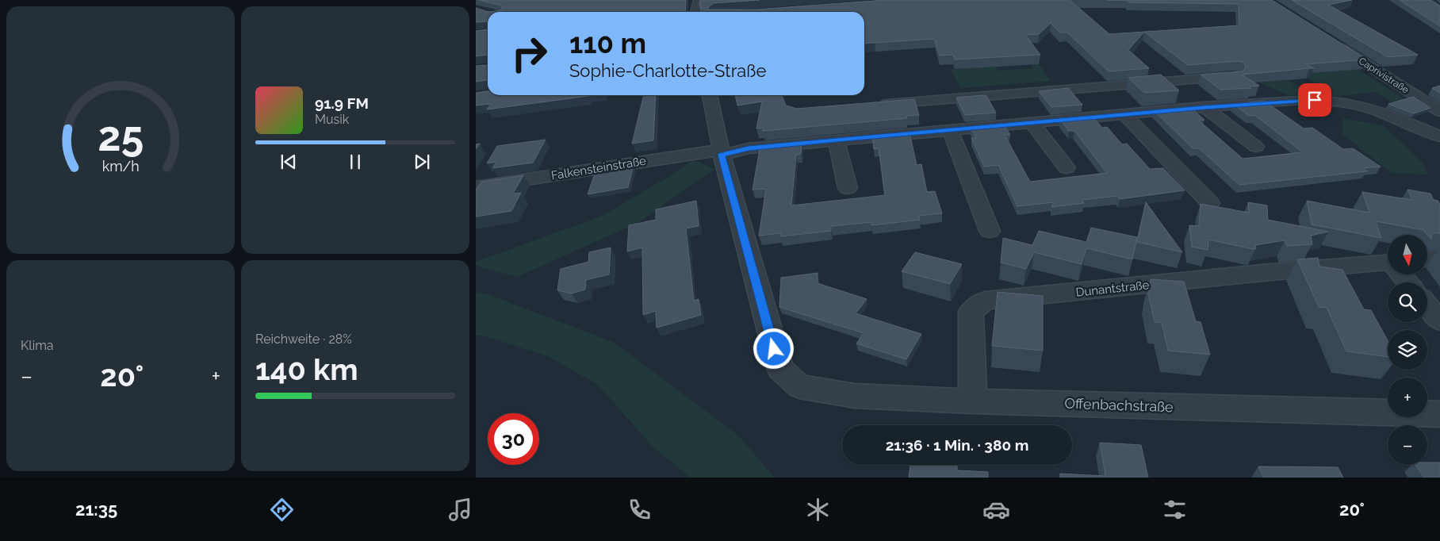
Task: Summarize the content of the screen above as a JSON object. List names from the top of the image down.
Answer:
{
  "streets": {
    "street": [
      "Caprivistraße",
      "Falkensteinstraße",
      "Dunantstraße",
      "Offenbachstraße"
    ]
  },
  "crossings": [
    ["Falkensteinstraße", "Offenbachstraße"],
    ["Dunantstraße", "Offenbachstraße"]
  ],
  "north": "bottom",
  "page": {
    "turn": ["110 m", "Sophie-Charlotte-Straße"],
    "song": ["91.9 FM", "Musik"],
    "map_buttons": ["+", "−"],
    "tile": [
      "Klima",
      ["Reichweite · 28%", "140 km"]
    ],
    "heat": ["−", "20°", "+"],
    "limit": "30",
    "trip": "21:36 · 1 Min. · 380 m",
    "tabs": ["21:35", "20°"],
    "gauge": ["25", "km/h"]
  }
}
